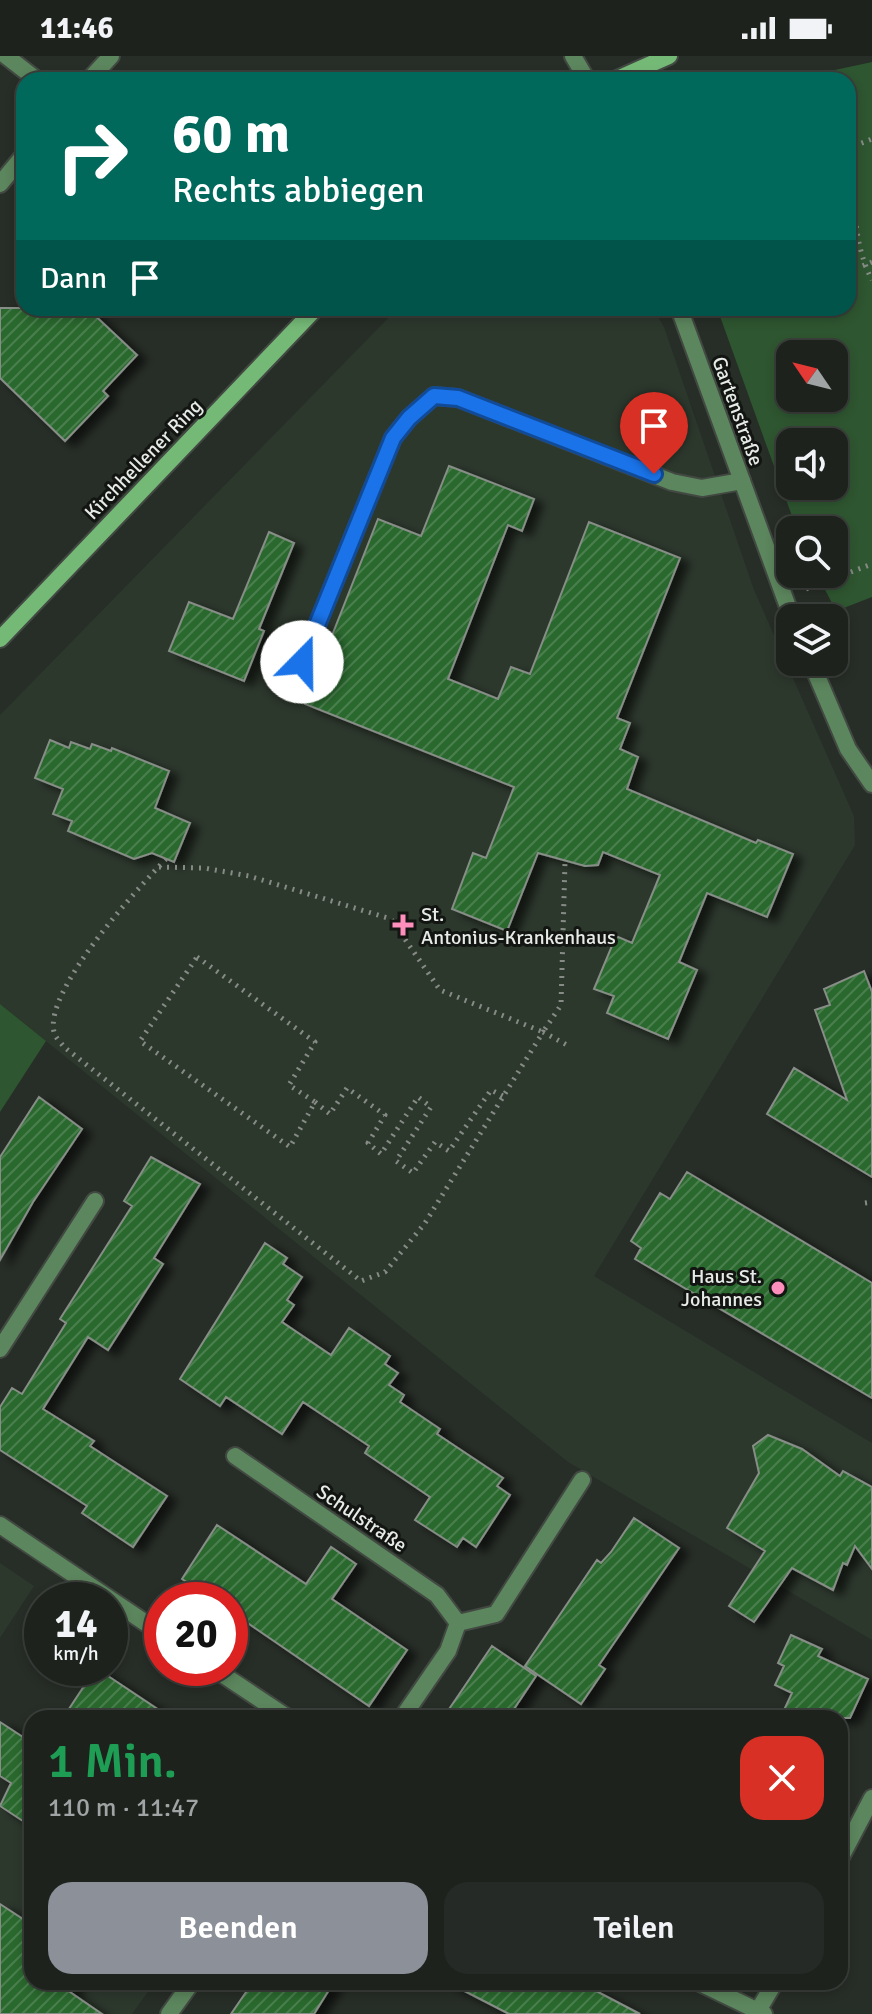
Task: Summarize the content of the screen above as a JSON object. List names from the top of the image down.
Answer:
{
  "streets": {
    "street": ["Gartenstraße", "Kirchhellener Ring", "Schulstraße"]
  },
  "places": {
    "health": ["St. Antonius-Krankenhaus"],
    "other": ["Haus St. Johannes"]
  },
  "north": "top left",
  "page": {
    "status": "11:46",
    "turn": ["60 m", "Rechts abbiegen"],
    "then": "Dann",
    "speed": "14 km/h",
    "limit": "20",
    "heading": ["1 Min.", "110 m · 11:47"],
    "buttons": ["Beenden", "Teilen"]
  }
}
